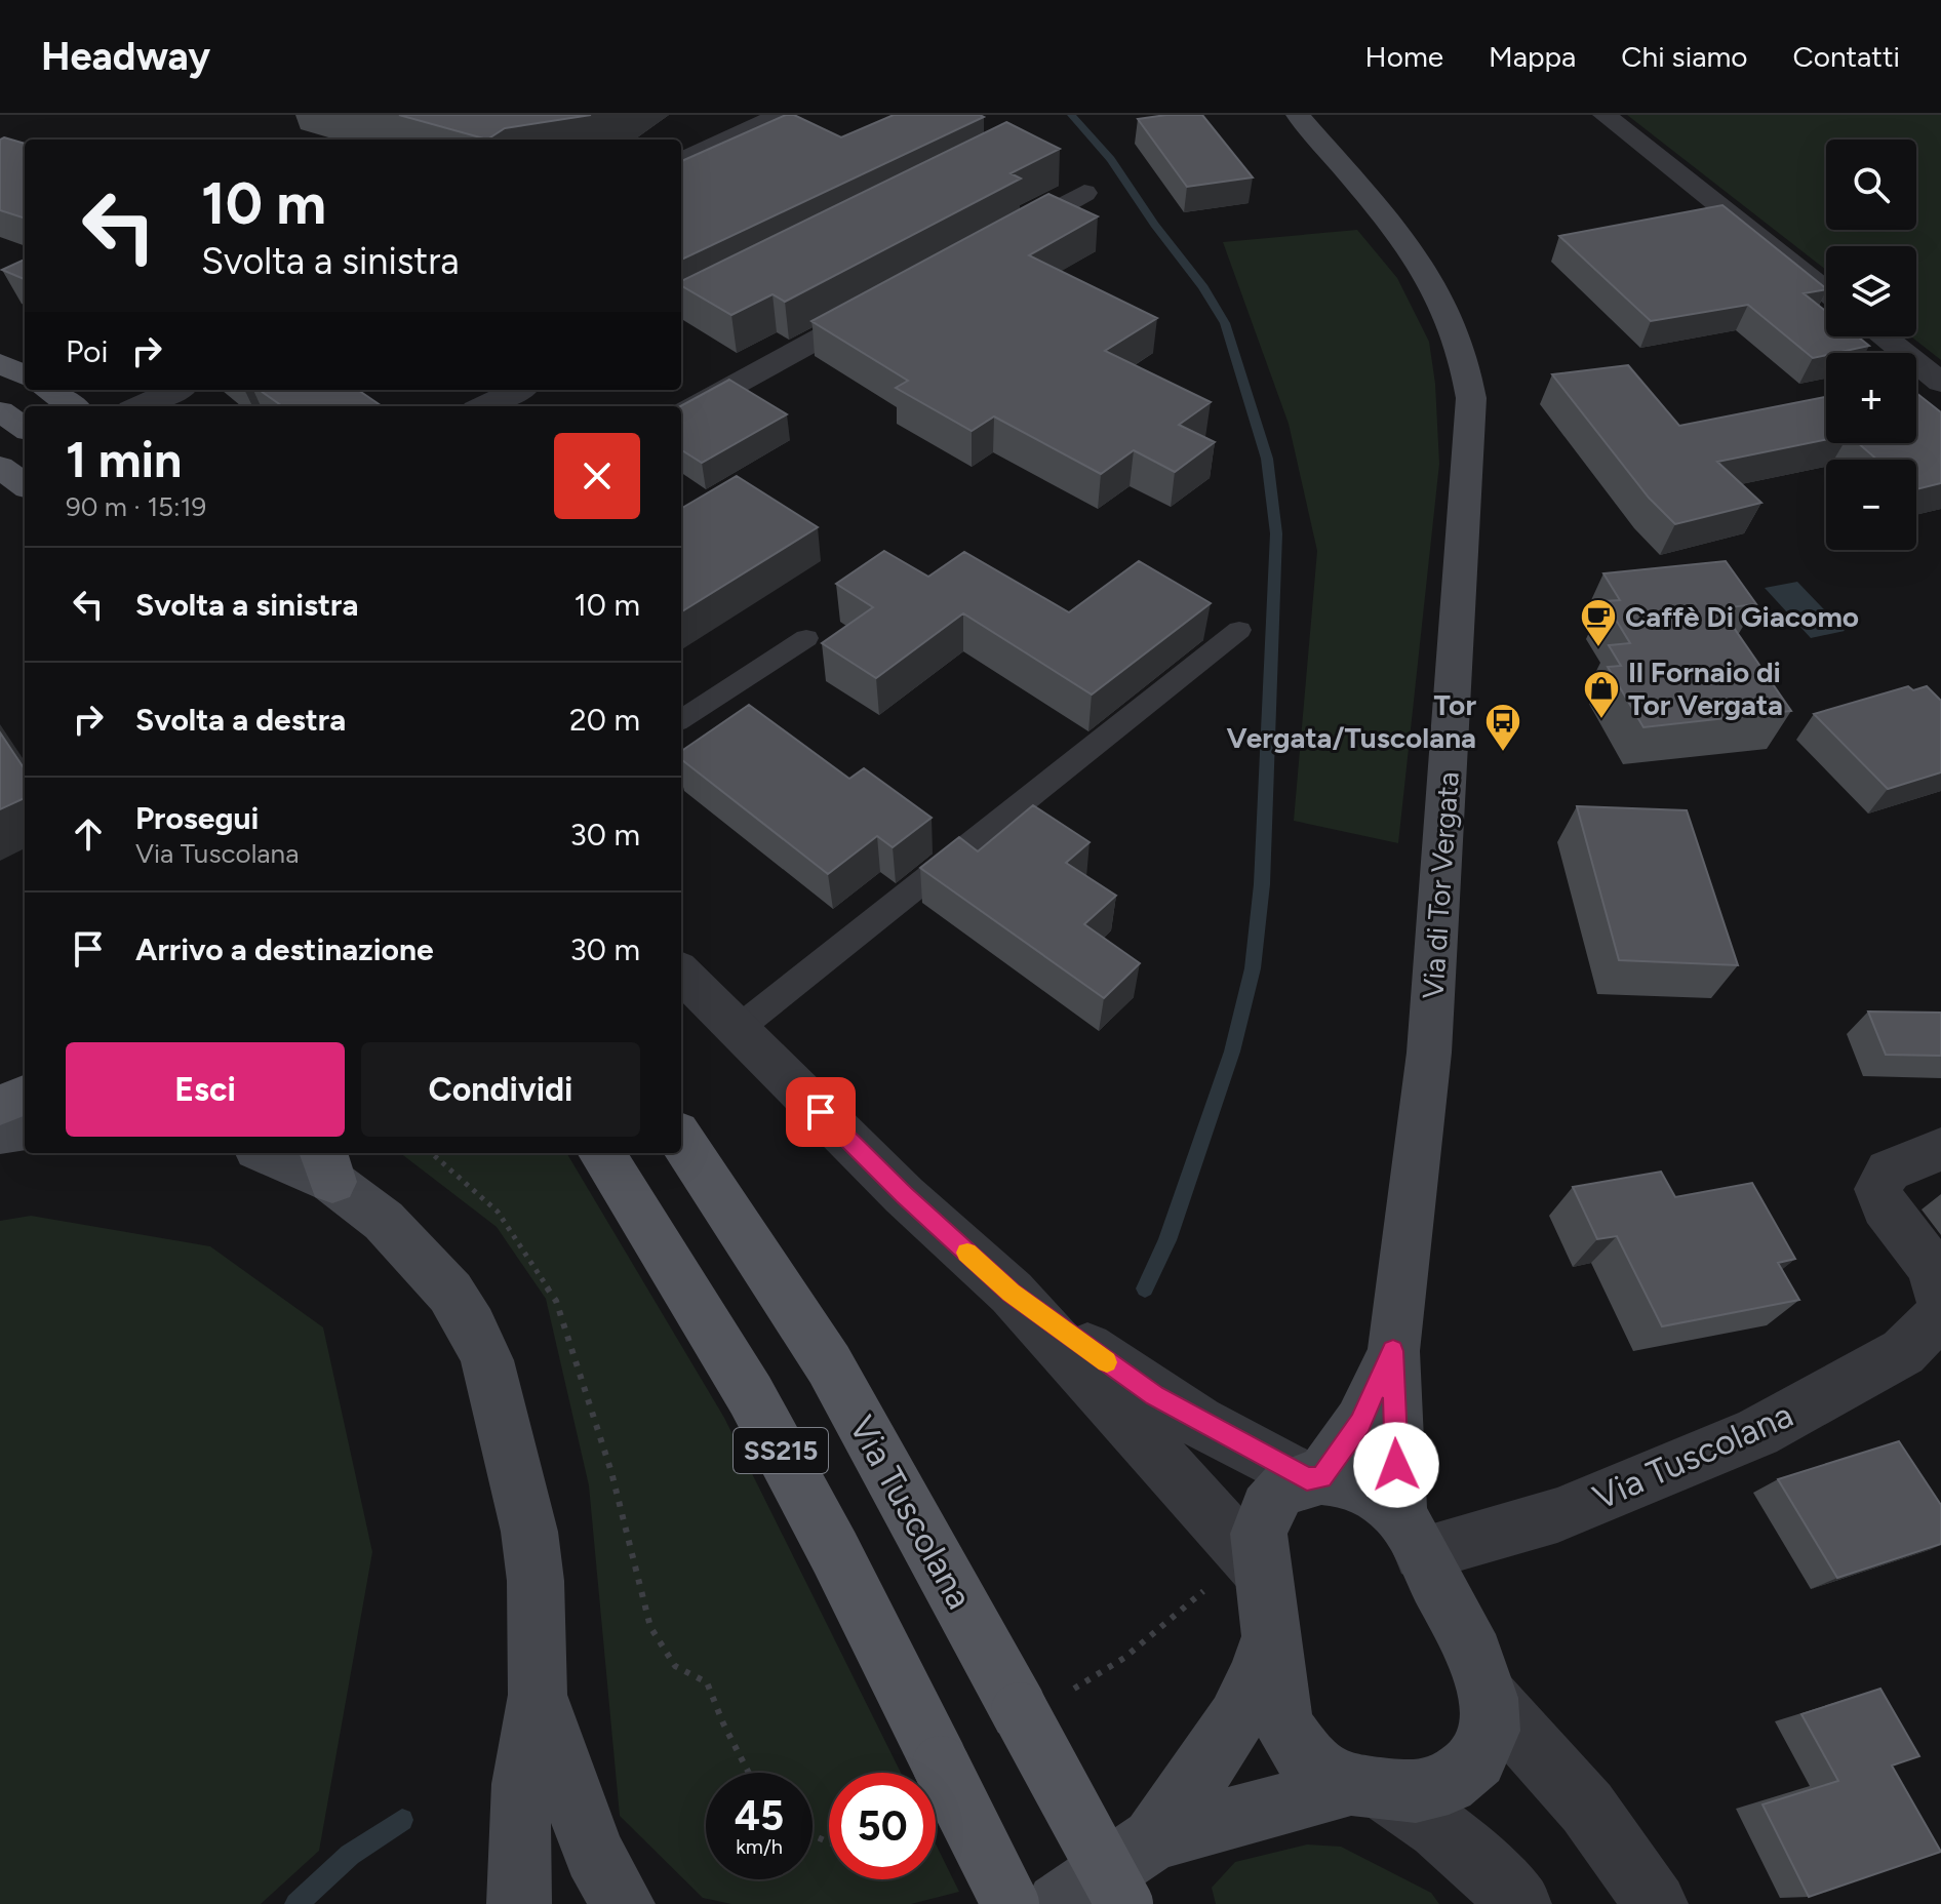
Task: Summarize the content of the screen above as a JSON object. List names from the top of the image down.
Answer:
{
  "streets": {
    "main road": ["Via di Tor Vergata", "SS215", "Via Tuscolana"]
  },
  "crossings": [
    ["Via di Tor Vergata", "Via Tuscolana"]
  ],
  "places": {
    "cafe": ["Caffè Di Giacomo"],
    "shop": ["Il Fornaio di Tor Vergata"],
    "bus stop": ["Tor Vergata/Tuscolana"]
  },
  "page": {
    "header": "Headway",
    "nav": [
      "Home",
      "Mappa",
      "Chi siamo",
      "Contatti"
    ],
    "map_buttons": ["+", "−"],
    "turn": ["10 m", "Svolta a sinistra"],
    "then": "Poi",
    "heading": ["1 min", "90 m · 15:19"],
    "list": [
      {
        "name": "Svolta a sinistra",
        "value": "10 m"
      },
      {
        "name": "Svolta a destra",
        "value": "20 m"
      },
      {
        "name": "Prosegui",
        "note": "Via Tuscolana",
        "value": "30 m"
      },
      {
        "name": "Arrivo a destinazione",
        "value": "30 m"
      }
    ],
    "buttons": ["Esci", "Condividi"],
    "speed": "45 km/h",
    "limit": "50"
  }
}
